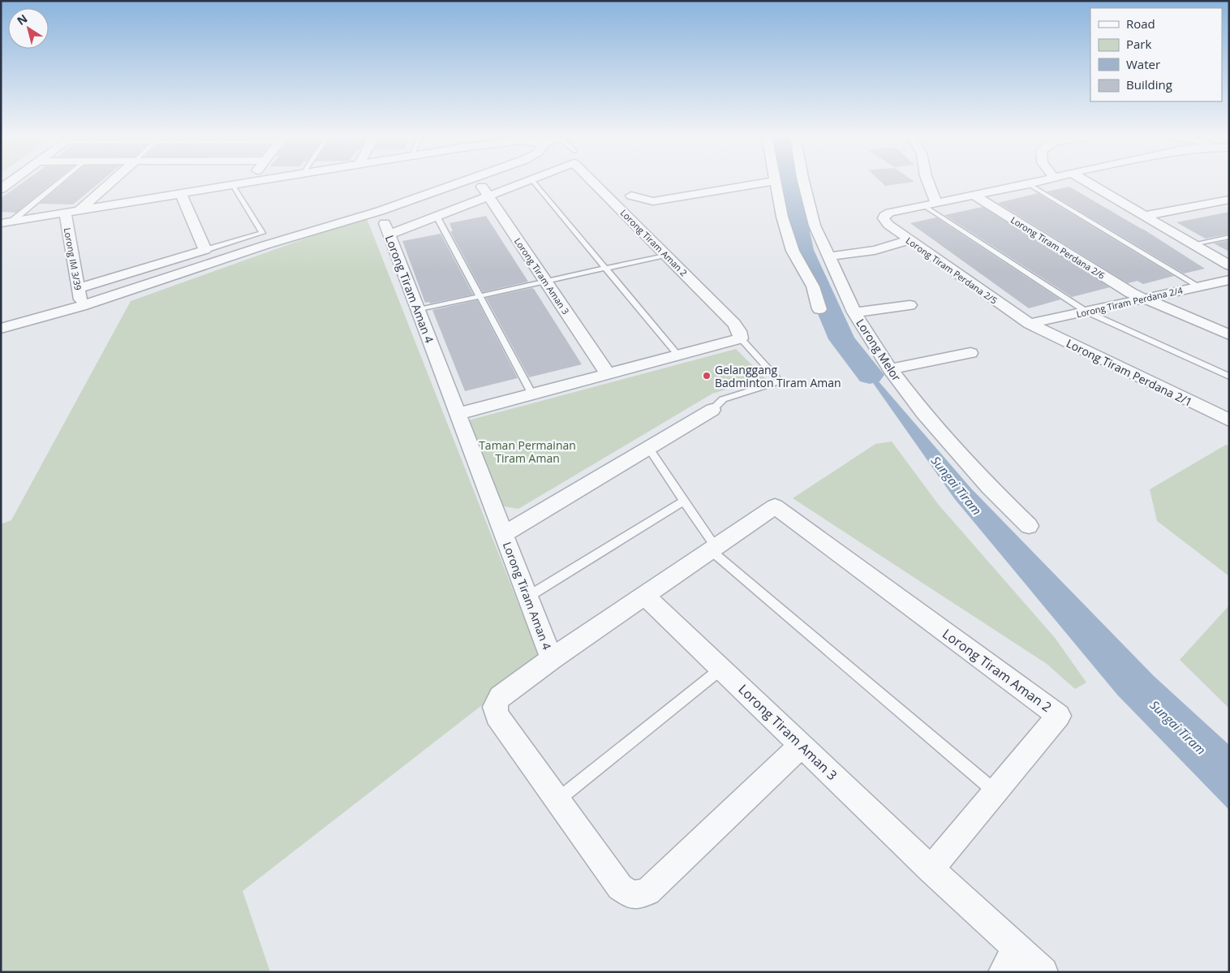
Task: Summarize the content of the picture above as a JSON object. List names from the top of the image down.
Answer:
{
  "streets": {
    "street": [
      "Lorong Tiram Aman 2",
      "Lorong Tiram Perdana 2/6",
      "Lorong IM 3/39",
      "Lorong Tiram Perdana 2/5",
      "Lorong Tiram Aman 3",
      "Lorong Tiram Aman 4",
      "Lorong Tiram Perdana 2/4",
      "Lorong Melor",
      "Lorong Tiram Perdana 2/1"
    ]
  },
  "crossings": [
    ["Lorong Tiram Aman 2", "Lorong Tiram Aman 3"],
    ["Lorong Tiram Aman 2", "Lorong Tiram Aman 4"],
    ["Lorong Tiram Perdana 2/6", "Lorong Tiram Perdana 2/4"],
    ["Lorong Tiram Perdana 2/5", "Lorong Tiram Perdana 2/4"],
    ["Lorong Tiram Perdana 2/5", "Lorong Tiram Perdana 2/1"],
    ["Lorong Tiram Aman 3", "Lorong Tiram Aman 4"],
    ["Lorong Tiram Perdana 2/4", "Lorong Tiram Perdana 2/1"]
  ],
  "water": ["Sungai Tiram"],
  "parks": ["Taman Permainan Tiram Aman"],
  "places": ["Gelanggang Badminton Tiram Aman"],
  "legend": [
    "Road",
    "Park",
    "Water",
    "Building"
  ],
  "north": "top left"
}
